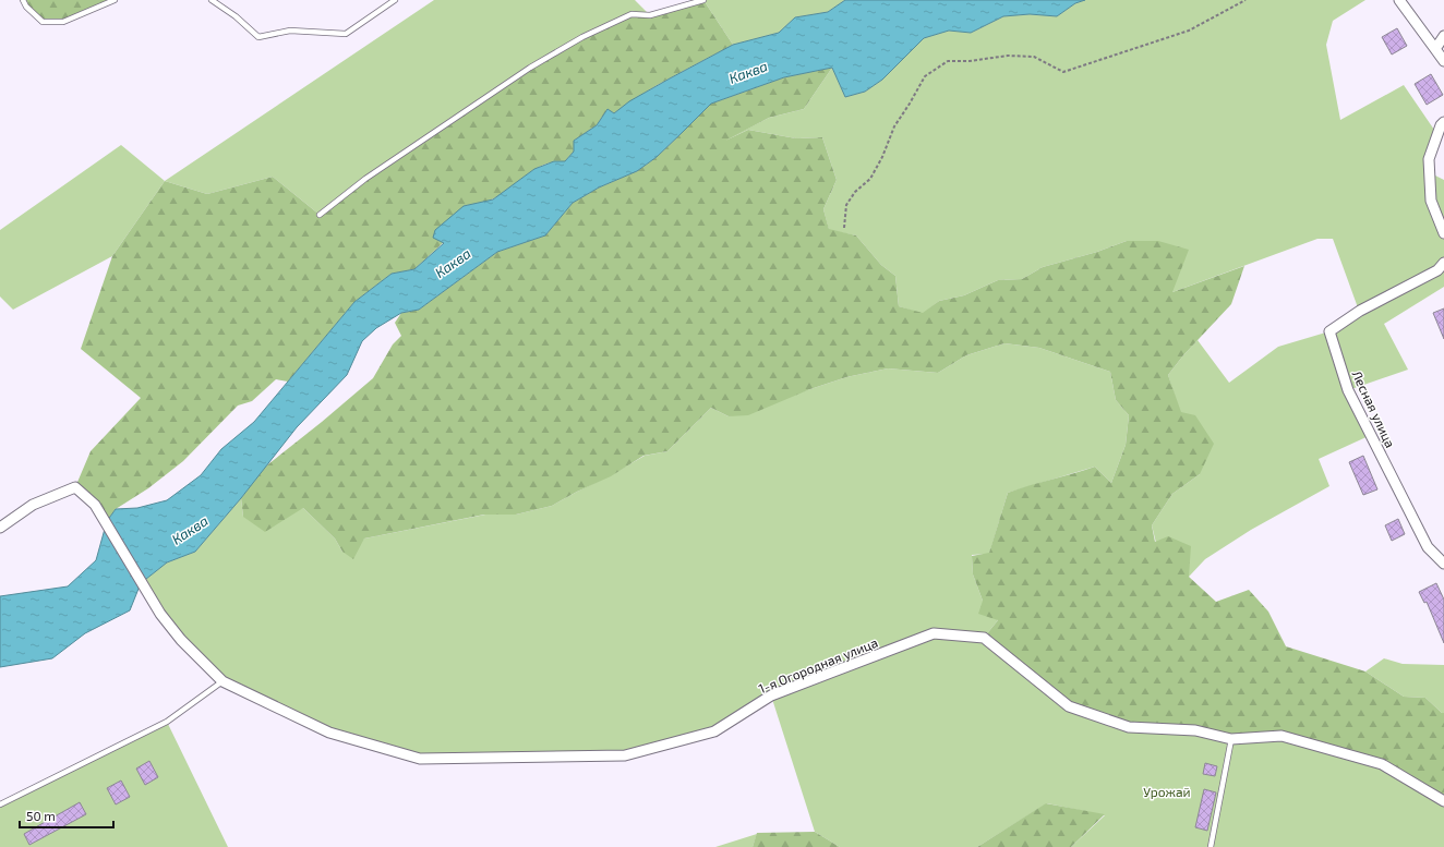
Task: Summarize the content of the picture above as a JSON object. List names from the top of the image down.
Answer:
{
  "streets": {
    "street": ["Лесная улица", "1-я Огородная улица"]
  },
  "water": ["Каква"],
  "parks": ["Урожай"],
  "scale_bar": "50 m"
}
